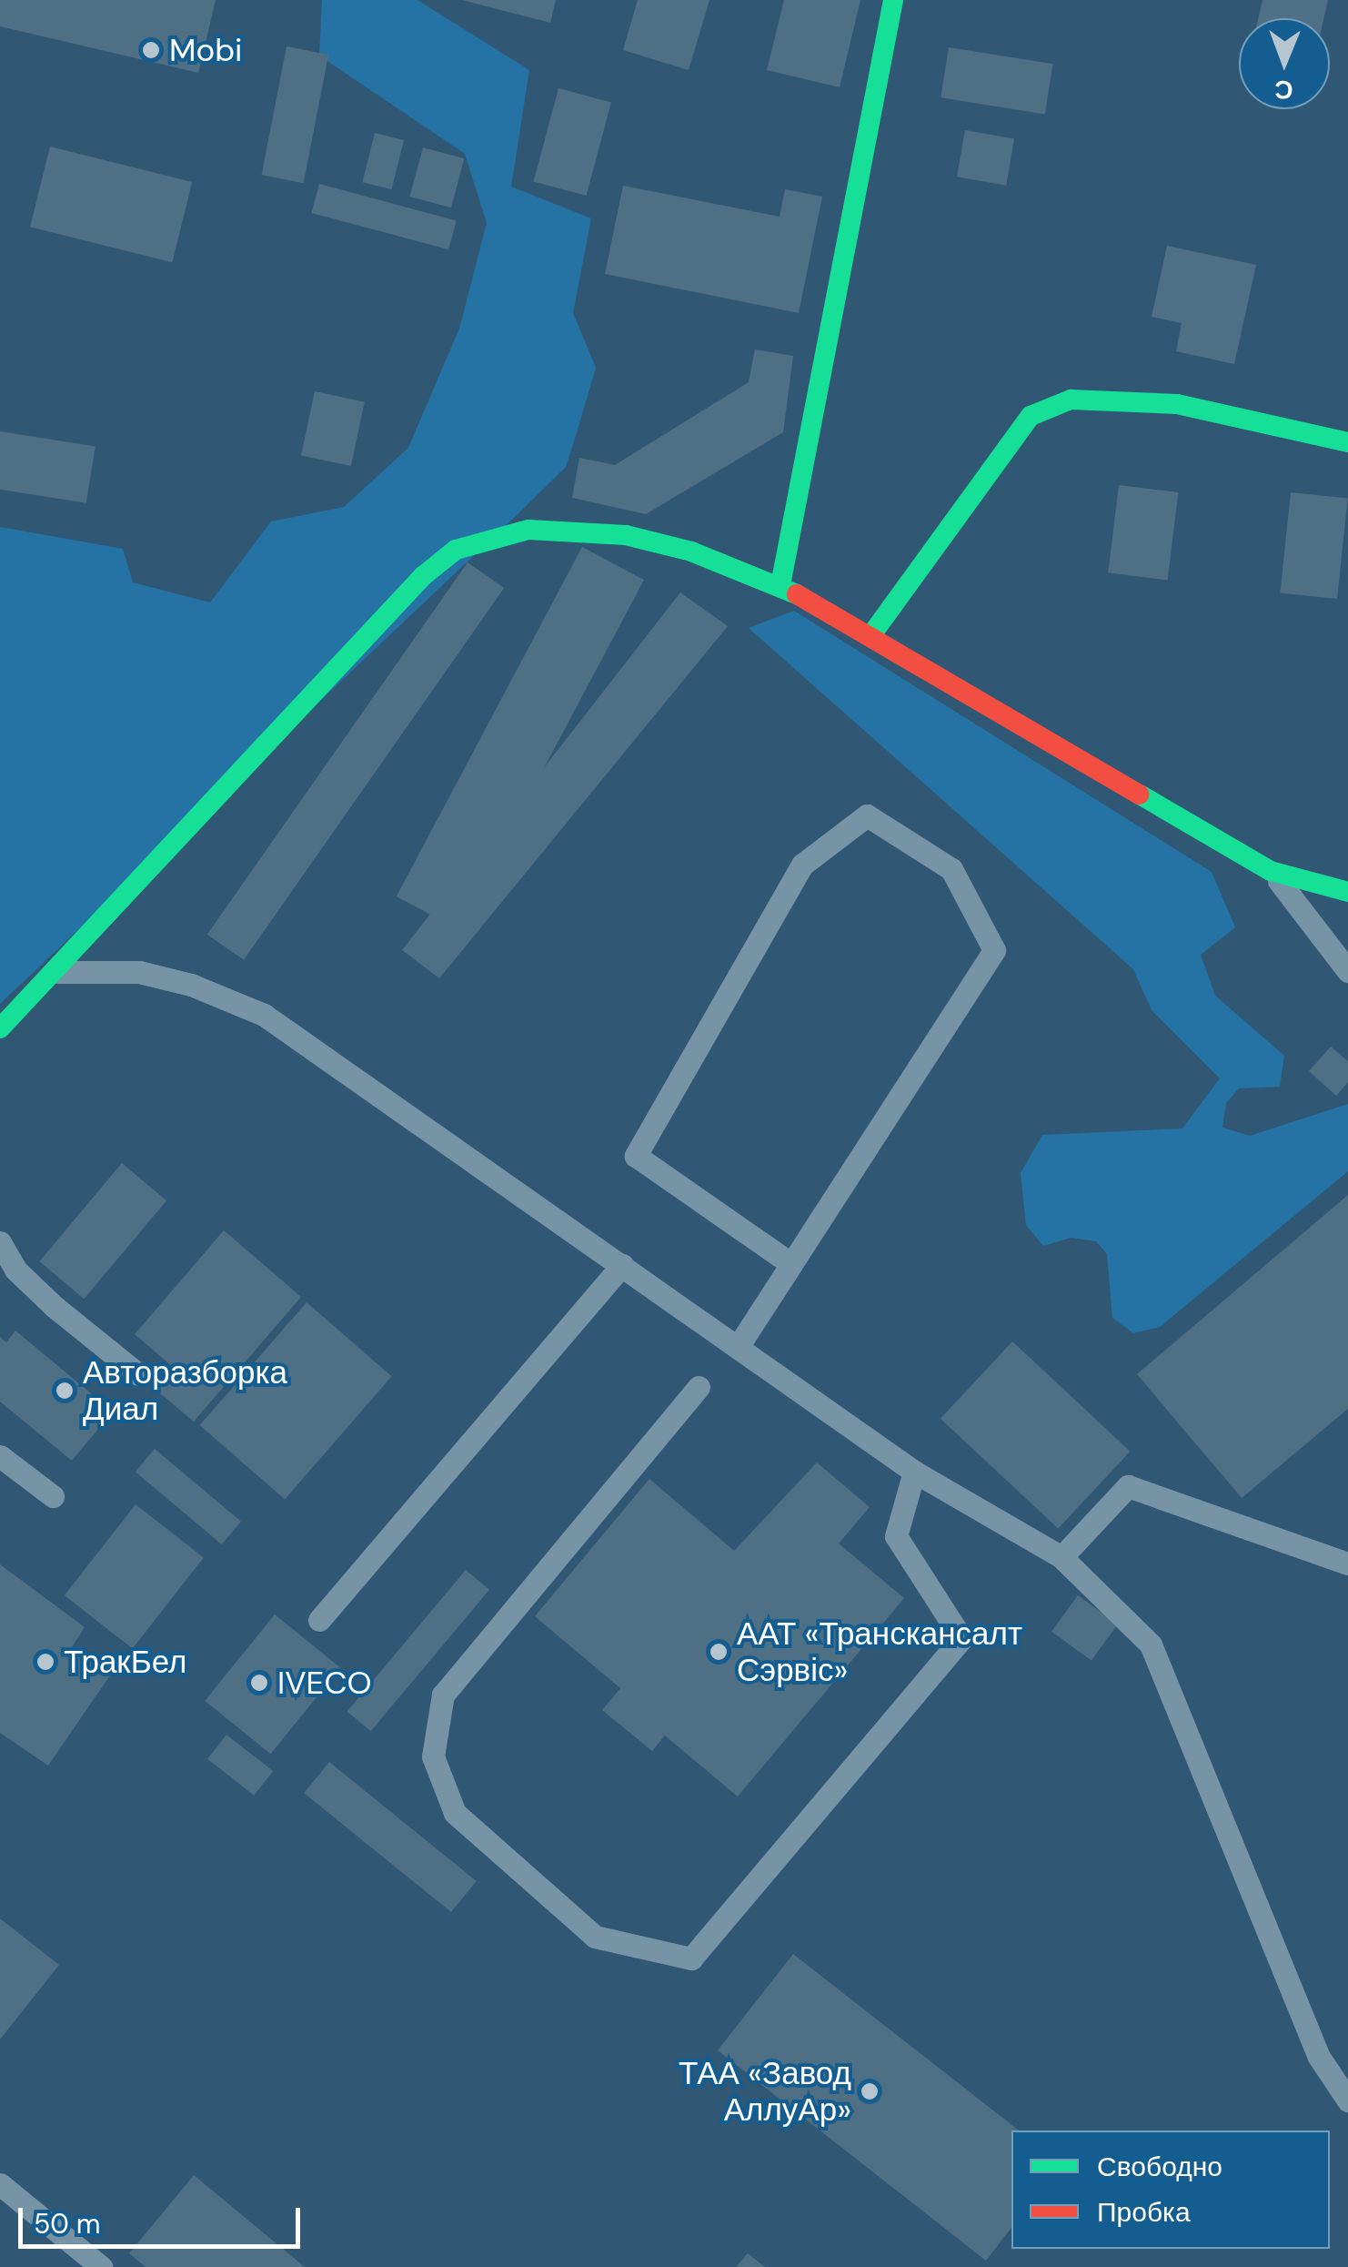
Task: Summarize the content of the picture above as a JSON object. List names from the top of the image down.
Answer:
{
  "places": [
    "Mobi",
    "Авторазборка Диал",
    "ААТ «Транскансалт Сэрвіс»",
    "ТракБел",
    "IVECO",
    "ТАА «Завод АллуАр»"
  ],
  "legend": ["Свободно", "Пробка"],
  "scale_bar": "50 m",
  "north": "bottom"
}
